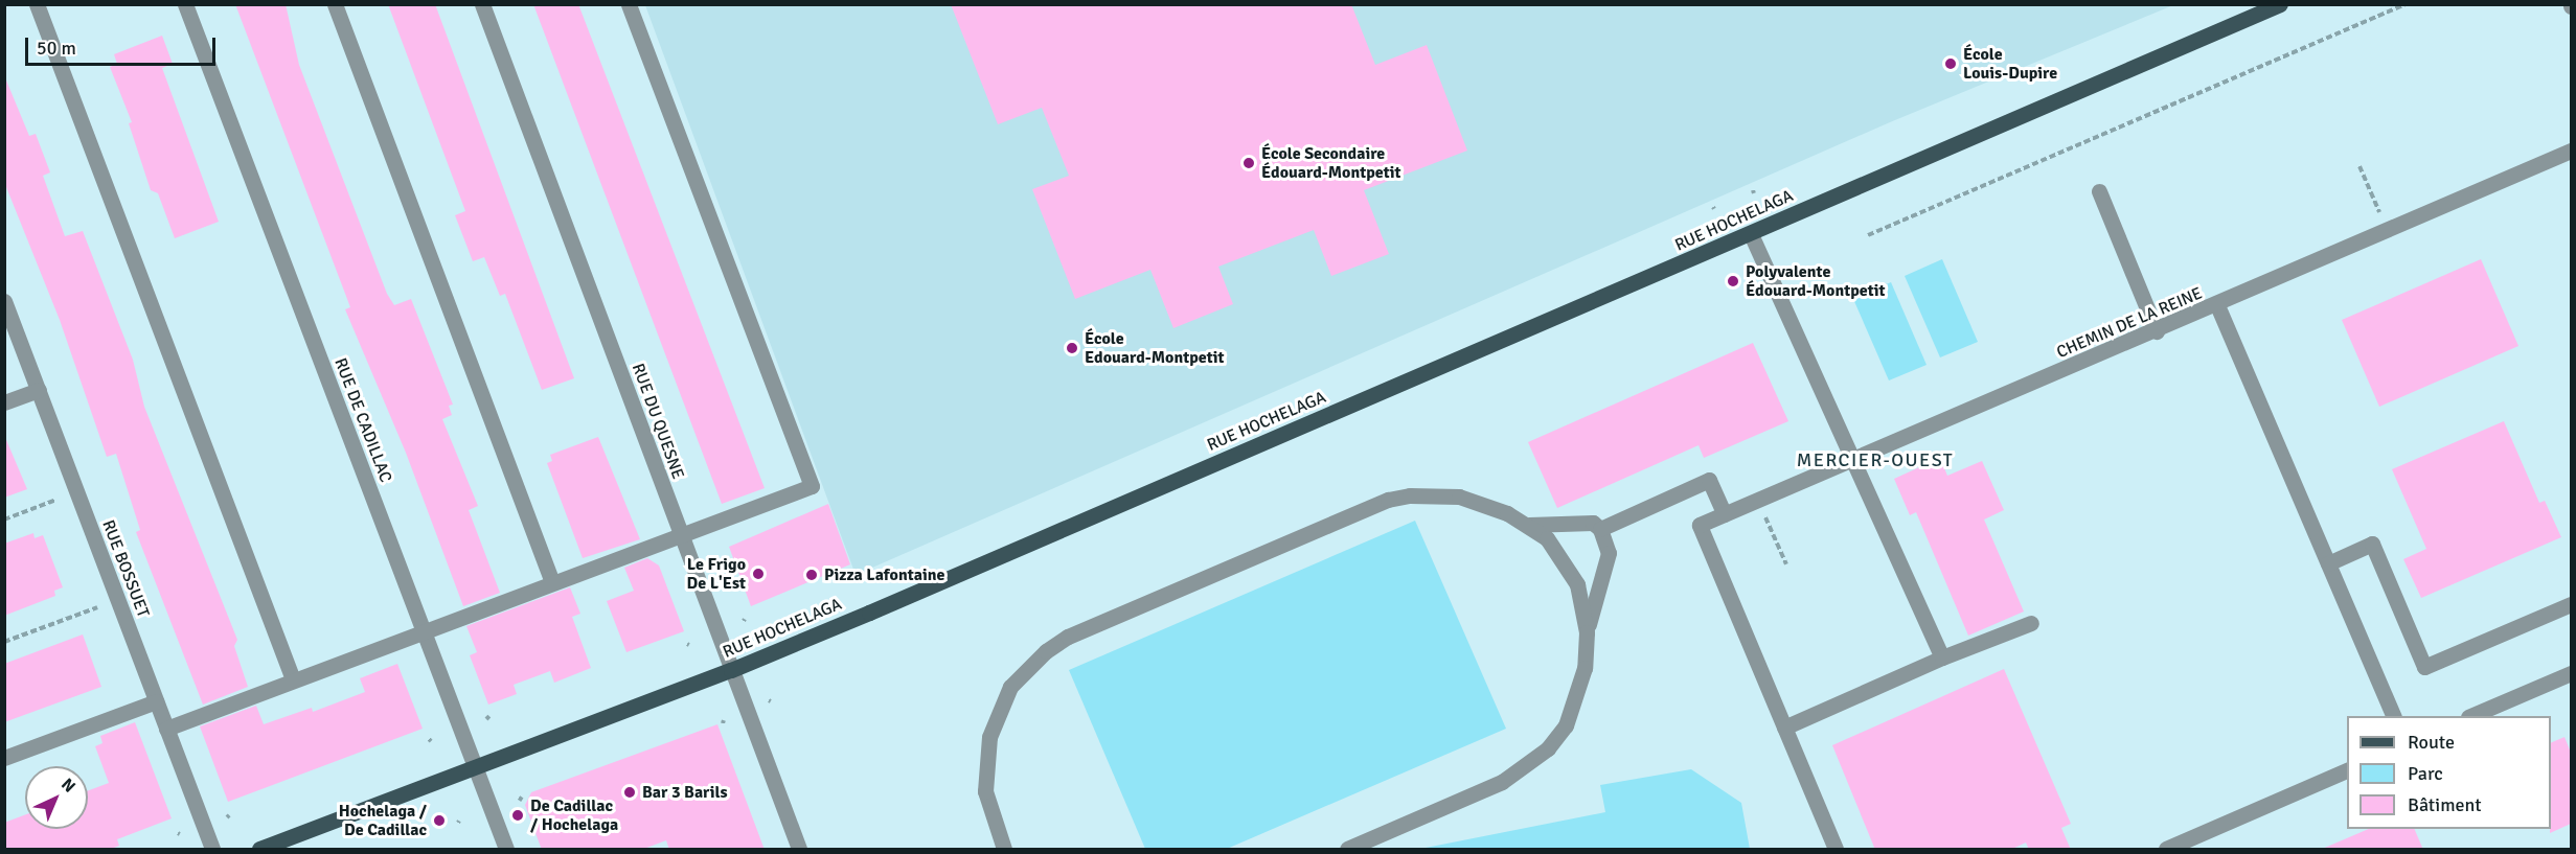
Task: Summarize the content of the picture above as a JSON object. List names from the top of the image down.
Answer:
{
  "streets": {
    "main road": ["RUE HOCHELAGA"],
    "street": [
      "CHEMIN DE LA REINE",
      "RUE DE CADILLAC",
      "RUE DU QUESNE",
      "RUE BOSSUET"
    ]
  },
  "crossings": [
    ["RUE HOCHELAGA", "RUE DE CADILLAC"],
    ["RUE HOCHELAGA", "RUE DU QUESNE"]
  ],
  "districts": ["MERCIER-OUEST"],
  "places": [
    "École Louis-Dupire",
    "École Secondaire Édouard-Montpetit",
    "Polyvalente Édouard-Montpetit",
    "École Edouard-Montpetit",
    "Le Frigo De L'Est",
    "Pizza Lafontaine",
    "Bar 3 Barils",
    "De Cadillac / Hochelaga",
    "Hochelaga / De Cadillac"
  ],
  "legend": ["Route", "Parc", "Bâtiment"],
  "scale_bar": "50 m",
  "north": "top right"
}
